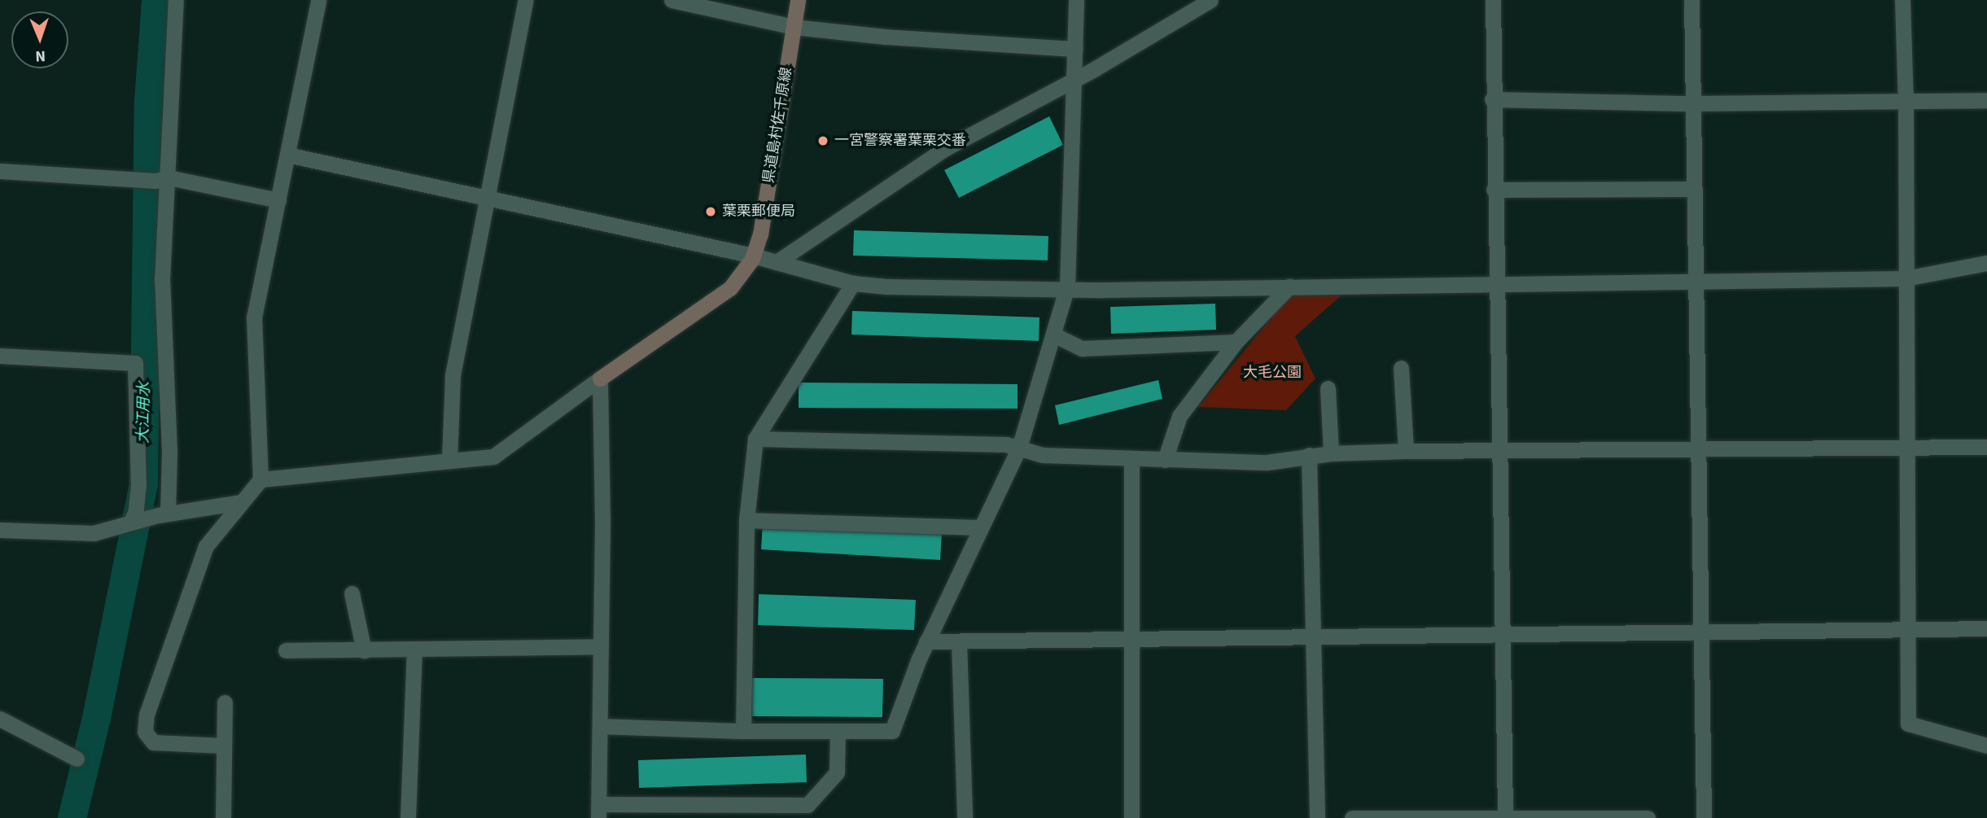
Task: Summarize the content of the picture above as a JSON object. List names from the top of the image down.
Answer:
{
  "streets": {
    "main road": ["県道島村佐千原線"]
  },
  "water": ["大江用水"],
  "parks": ["大毛公園"],
  "places": ["一宮警察署葉栗交番", "葉栗郵便局"],
  "north": "bottom"
}
